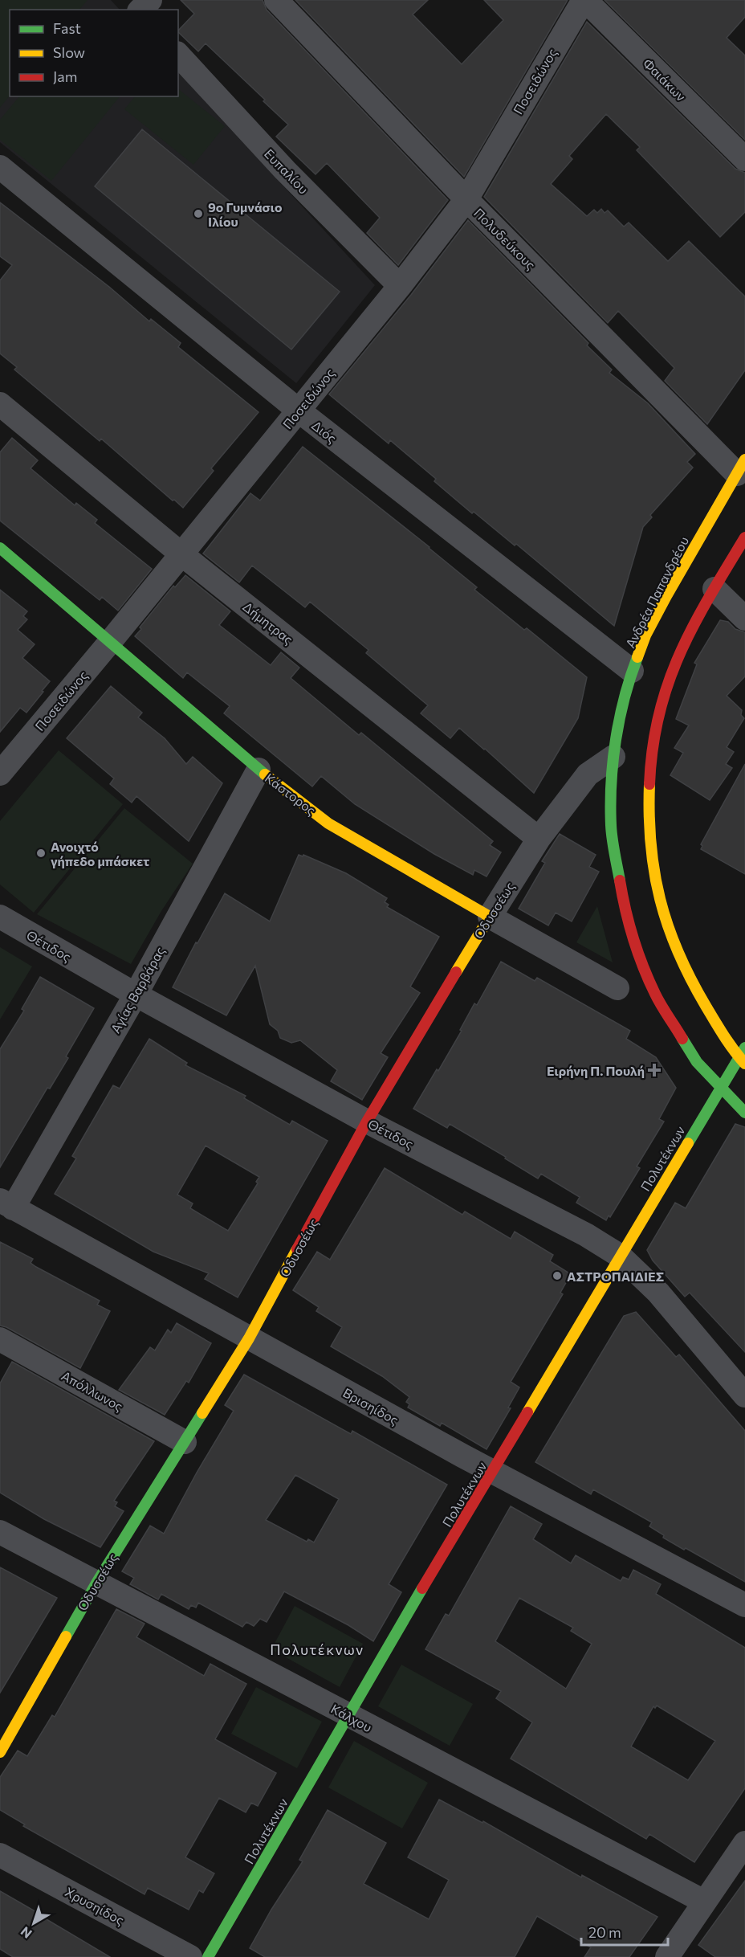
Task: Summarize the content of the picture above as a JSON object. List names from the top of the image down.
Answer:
{
  "streets": {
    "street": [
      "Φαιάκων",
      "Ποσειδώνος",
      "Ευπαλίου",
      "Πολυδεύκους",
      "Διός",
      "Ανδρέα Παπανδρέου",
      "Δήμητρας",
      "Κάστορος",
      "Οδυσσέως",
      "Θέτιδος",
      "Αγίας Βαρβάρας",
      "Πολυτέκνων",
      "Απόλλωνος",
      "Βρισηίδος",
      "Κάλχου",
      "Χρυσηίδος"
    ]
  },
  "crossings": [
    ["Φαιάκων", "Ποσειδώνος"],
    ["Ποσειδώνος", "Ευπαλίου"],
    ["Ποσειδώνος", "Πολυδεύκους"],
    ["Ποσειδώνος", "Διός"],
    ["Ποσειδώνος", "Δήμητρας"],
    ["Ποσειδώνος", "Κάστορος"],
    ["Πολυδεύκους", "Ανδρέα Παπανδρέου"],
    ["Διός", "Ανδρέα Παπανδρέου"],
    ["Ανδρέα Παπανδρέου", "Οδυσσέως"],
    ["Ανδρέα Παπανδρέου", "Πολυτέκνων"],
    ["Δήμητρας", "Οδυσσέως"],
    ["Κάστορος", "Οδυσσέως"],
    ["Κάστορος", "Αγίας Βαρβάρας"],
    ["Οδυσσέως", "Θέτιδος"],
    ["Οδυσσέως", "Απόλλωνος"],
    ["Οδυσσέως", "Βρισηίδος"],
    ["Οδυσσέως", "Κάλχου"],
    ["Θέτιδος", "Αγίας Βαρβάρας"],
    ["Θέτιδος", "Πολυτέκνων"],
    ["Αγίας Βαρβάρας", "Βρισηίδος"],
    ["Πολυτέκνων", "Βρισηίδος"],
    ["Πολυτέκνων", "Κάλχου"]
  ],
  "districts": ["Πολυτέκνων"],
  "places": {
    "other": ["9ο Γυμνάσιο Ιλίου", "Ανοιχτό γήπεδο μπάσκετ", "ΑΣΤΡΟΠΑΙΔΙΕΣ"],
    "health": ["Ειρήνη Π. Πουλή"]
  },
  "legend": ["Fast", "Slow", "Jam"],
  "scale_bar": "20 m",
  "north": "bottom left"
}
